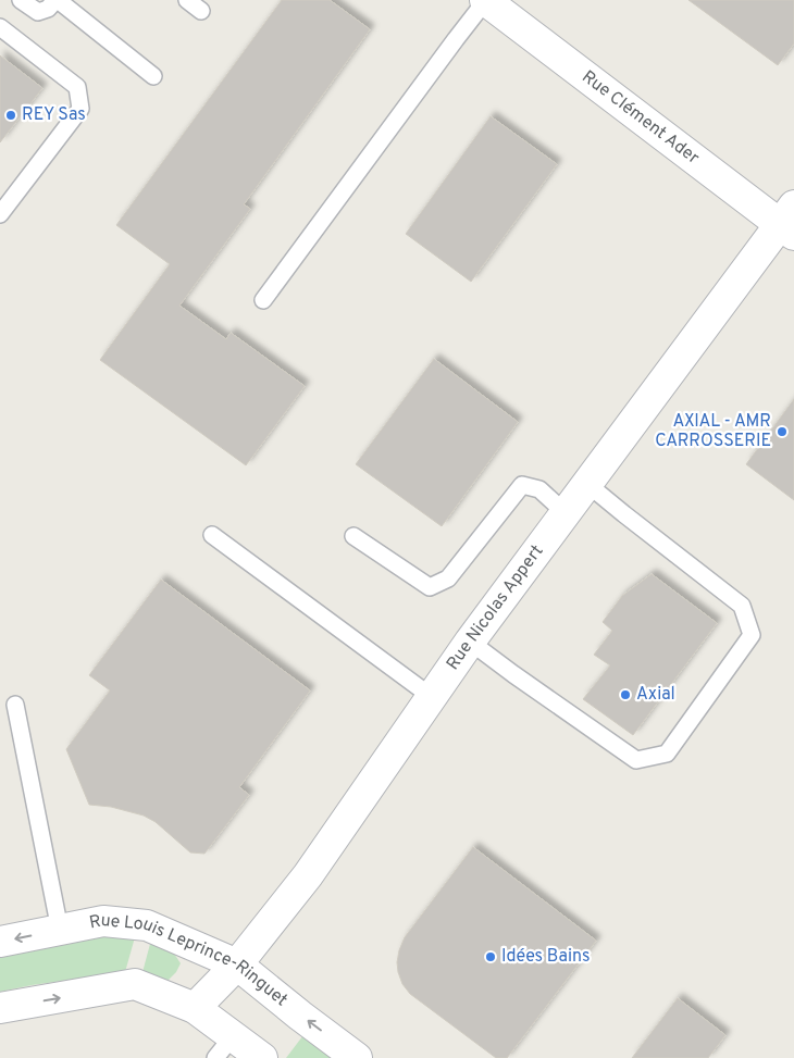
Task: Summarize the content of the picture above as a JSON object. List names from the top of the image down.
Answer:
{
  "streets": {
    "street": ["Rue Clément Ader", "Rue Nicolas Appert", "Rue Louis Leprince-Ringuet"]
  },
  "crossings": [
    ["Rue Clément Ader", "Rue Nicolas Appert"],
    ["Rue Nicolas Appert", "Rue Louis Leprince-Ringuet"]
  ],
  "places": [
    "REY Sas",
    "AXIAL - AMR CARROSSERIE",
    "Axial",
    "Idées Bains"
  ]
}
